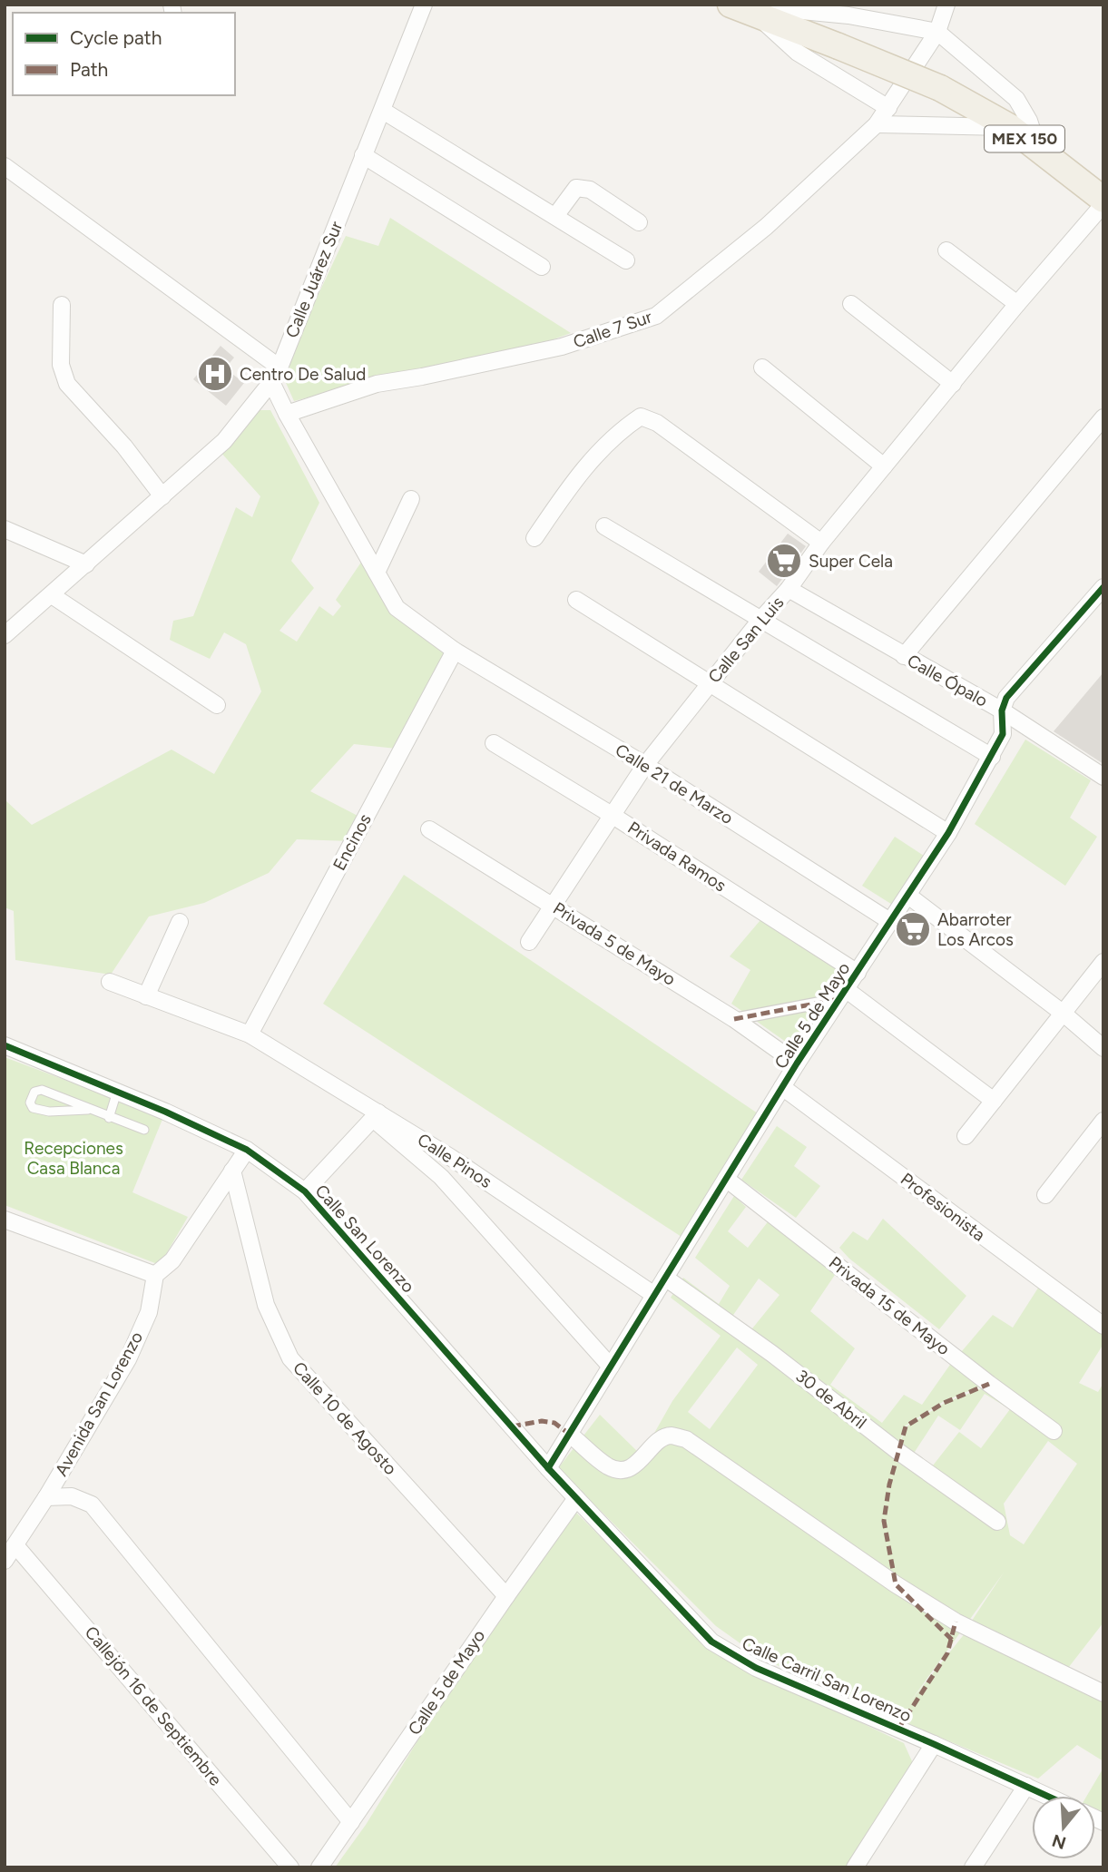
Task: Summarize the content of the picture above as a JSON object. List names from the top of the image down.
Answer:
{
  "streets": {
    "main road": ["MEX 150"],
    "street": [
      "Calle Juárez Sur",
      "Calle 7 Sur",
      "Calle San Luis",
      "Calle Ópalo",
      "Calle 21 de Marzo",
      "Encinos",
      "Privada Ramos",
      "Privada 5 de Mayo",
      "Calle 5 de Mayo",
      "Calle Pinos",
      "Profesionista",
      "Calle San Lorenzo",
      "Privada 15 de Mayo",
      "30 de Abril",
      "Avenida San Lorenzo",
      "Calle 10 de Agosto",
      "Calle Carril San Lorenzo",
      "Callejón 16 de Septiembre"
    ]
  },
  "crossings": [
    ["Calle Juárez Sur", "Calle 21 de Marzo"],
    ["Calle 7 Sur", "Calle 21 de Marzo"],
    ["Calle San Luis", "Calle Ópalo"],
    ["Calle San Luis", "Calle 21 de Marzo"],
    ["Calle San Luis", "Privada Ramos"],
    ["Calle San Luis", "Privada 5 de Mayo"],
    ["Calle Ópalo", "Calle 5 de Mayo"],
    ["Calle 21 de Marzo", "Encinos"],
    ["Calle 21 de Marzo", "Calle 5 de Mayo"],
    ["Encinos", "Calle Pinos"],
    ["Privada Ramos", "Calle 5 de Mayo"],
    ["Privada 5 de Mayo", "Calle 5 de Mayo"],
    ["Calle 5 de Mayo", "Calle Pinos"],
    ["Calle 5 de Mayo", "Profesionista"],
    ["Calle 5 de Mayo", "Calle San Lorenzo"],
    ["Calle 5 de Mayo", "Privada 15 de Mayo"],
    ["Calle 5 de Mayo", "30 de Abril"],
    ["Calle 5 de Mayo", "Calle 10 de Agosto"],
    ["Calle 5 de Mayo", "Calle Carril San Lorenzo"],
    ["Calle San Lorenzo", "Calle Carril San Lorenzo"],
    ["Avenida San Lorenzo", "Callejón 16 de Septiembre"]
  ],
  "parks": ["Recepciones Casa Blanca"],
  "places": {
    "hospital": ["Centro De Salud"],
    "supermarket": ["Super Cela", "Abarroter Los Arcos"]
  },
  "legend": ["Cycle path", "Path"],
  "north": "bottom"
}
